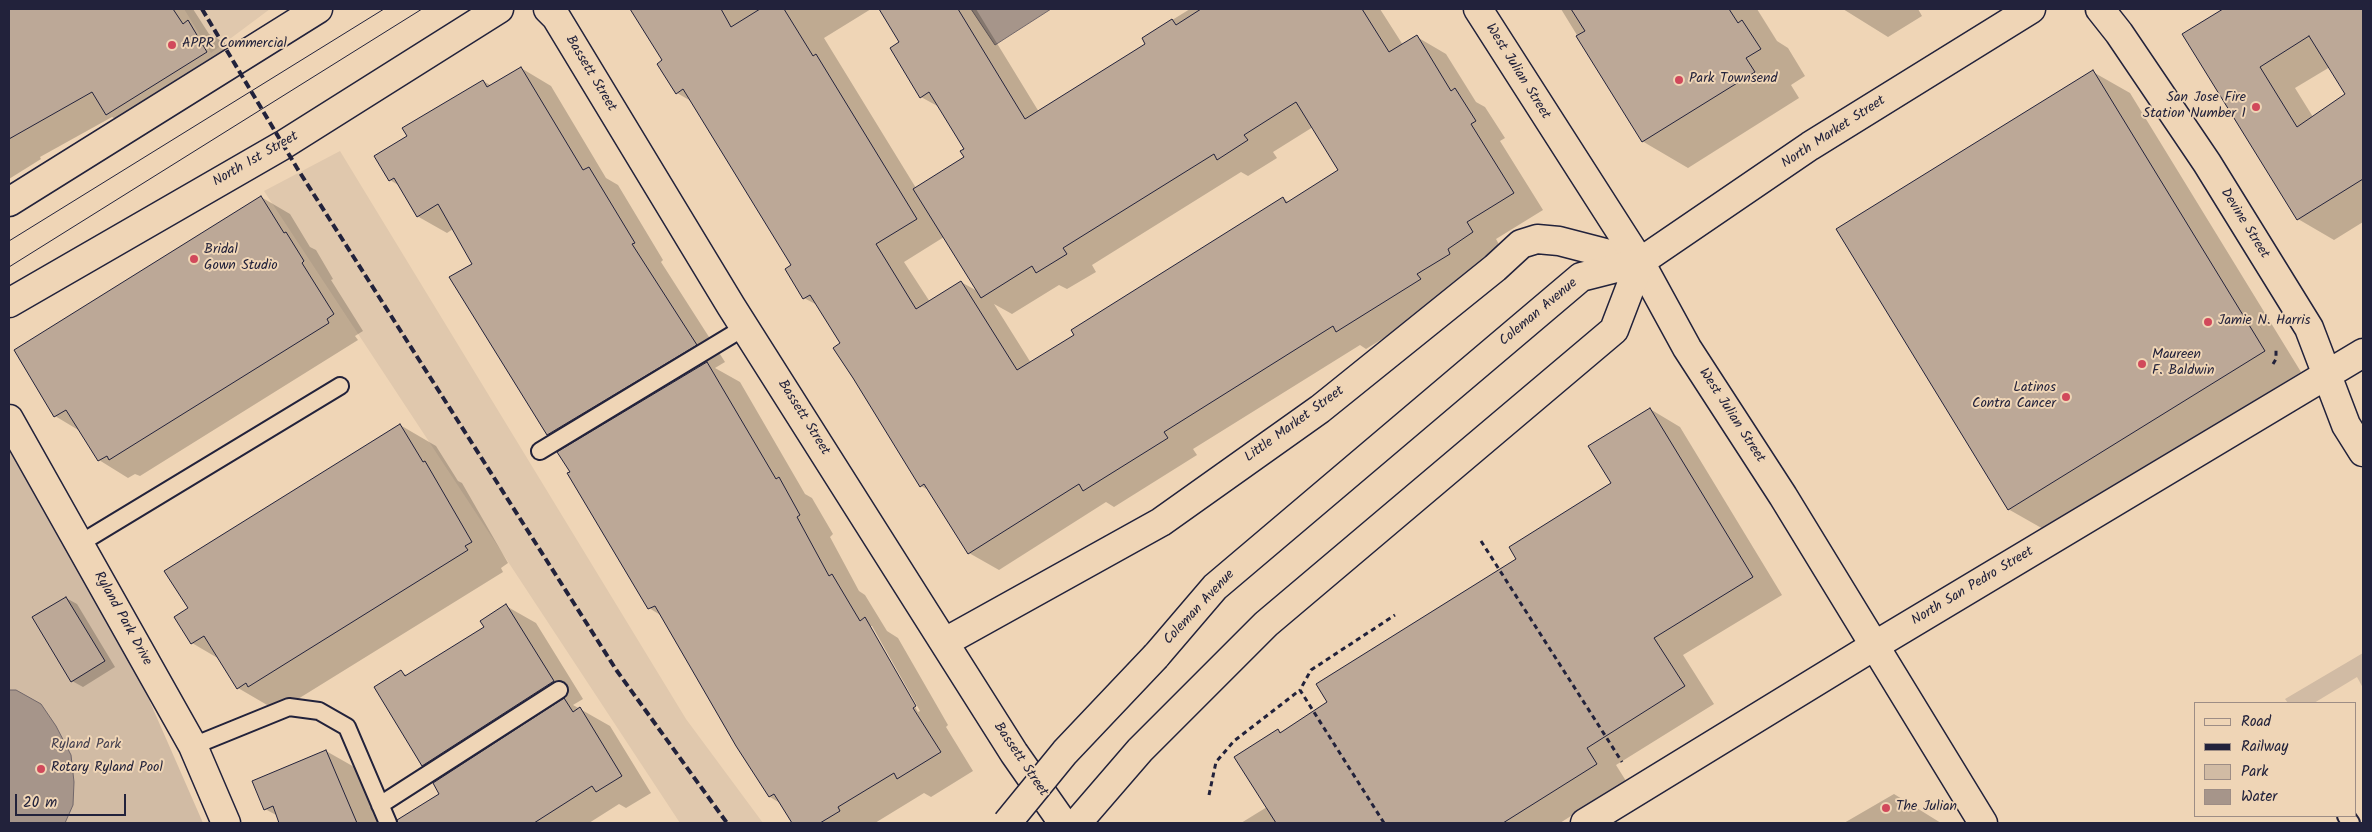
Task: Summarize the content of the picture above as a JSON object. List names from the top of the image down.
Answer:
{
  "streets": {
    "street": [
      "West Julian Street",
      "Bassett Street",
      "North Market Street",
      "North 1st Street",
      "Devine Street",
      "Coleman Avenue",
      "Little Market Street",
      "North San Pedro Street",
      "Ryland Park Drive"
    ]
  },
  "crossings": [
    ["West Julian Street", "North Market Street"],
    ["West Julian Street", "Coleman Avenue"],
    ["West Julian Street", "Little Market Street"],
    ["West Julian Street", "North San Pedro Street"],
    ["Bassett Street", "Little Market Street"],
    ["North Market Street", "Coleman Avenue"],
    ["North Market Street", "Little Market Street"],
    ["Devine Street", "North San Pedro Street"],
    ["Coleman Avenue", "Little Market Street"]
  ],
  "parks": ["Ryland Park"],
  "places": [
    "APPR Commercial",
    "Park Townsend",
    "San Jose Fire Station Number 1",
    "Bridal Gown Studio",
    "Jamie N. Harris",
    "Maureen F. Baldwin",
    "Latinos Contra Cancer",
    "Rotary Ryland Pool",
    "The Julian"
  ],
  "legend": [
    "Road",
    "Railway",
    "Park",
    "Water"
  ],
  "scale_bar": "20 m"
}
